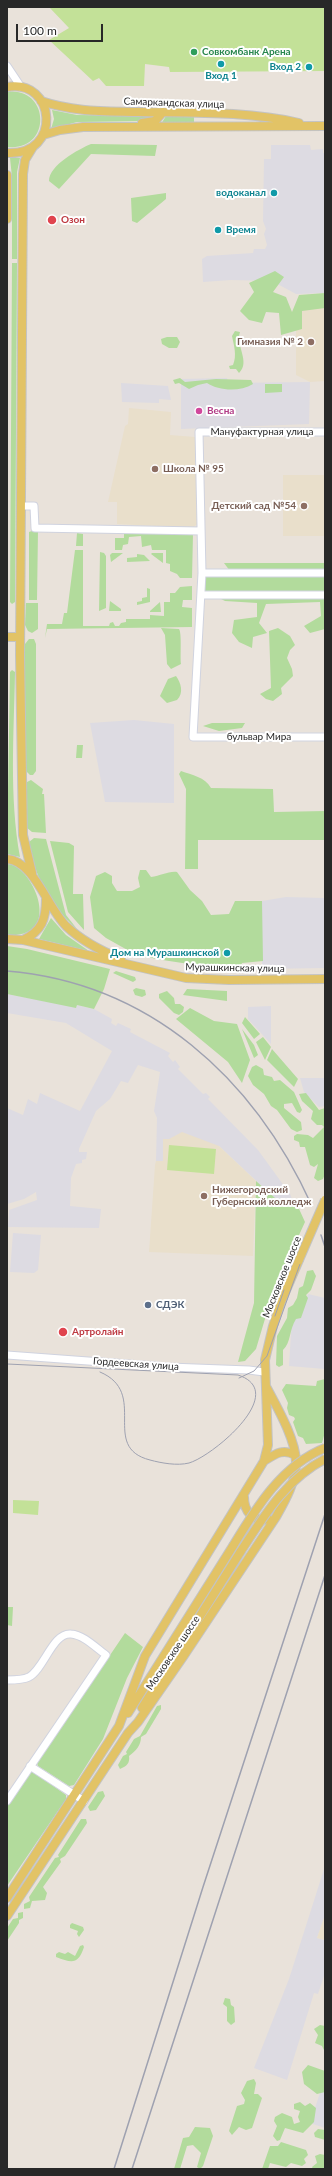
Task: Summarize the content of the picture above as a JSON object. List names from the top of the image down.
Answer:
{
  "streets": {
    "main road": ["Самаркандская улица", "Мурашкинская улица", "Московское шоссе"],
    "street": ["Мануфактурная улица", "бульвар Мира", "Гордеевская улица"]
  },
  "crossings": [
    ["Московское шоссе", "Гордеевская улица"]
  ],
  "places": [
    "Совкомбанк Арена",
    "Вход 1",
    "Вход 2",
    "водоканал",
    "Озон",
    "Время",
    "Гимназия № 2",
    "Весна",
    "Школа № 95",
    "Детский сад №54",
    "Дом на Мурашкинской",
    "Нижегородский Губернский колледж",
    "СДЭК",
    "Артролайн"
  ],
  "scale_bar": "100 m"
}
